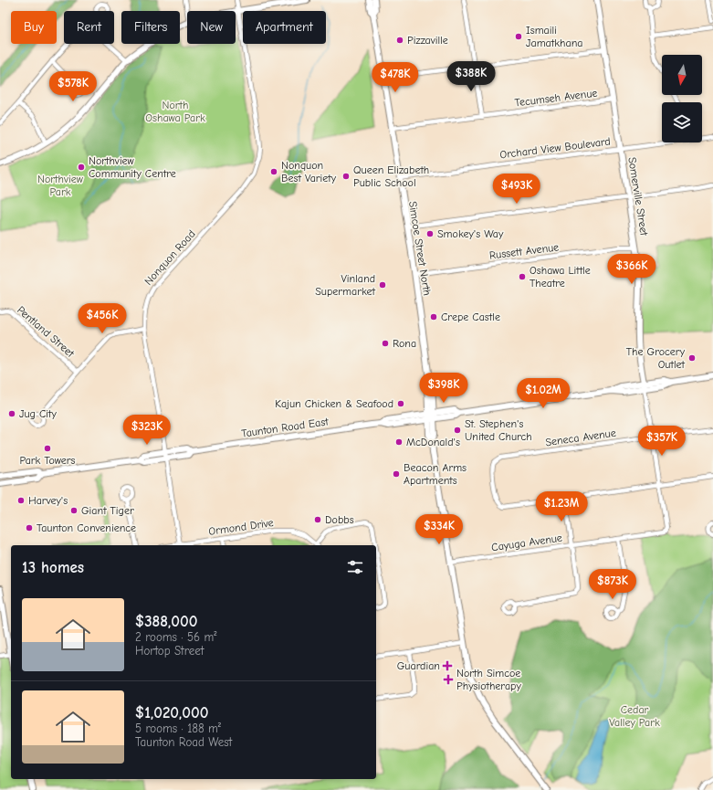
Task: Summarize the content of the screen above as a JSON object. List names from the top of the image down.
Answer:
{
  "streets": {
    "main road": ["Somerville Street", "Simcoe Street North", "Taunton Road East"],
    "street": [
      "Tecumseh Avenue",
      "Orchard View Boulevard",
      "Russett Avenue",
      "Nonquon Road",
      "Pentland Street",
      "Seneca Avenue",
      "Ormond Drive",
      "Cayuga Avenue"
    ]
  },
  "crossings": [
    ["Tecumseh Avenue", "Somerville Street"],
    ["Tecumseh Avenue", "Simcoe Street North"],
    ["Orchard View Boulevard", "Somerville Street"],
    ["Orchard View Boulevard", "Simcoe Street North"],
    ["Somerville Street", "Russett Avenue"],
    ["Somerville Street", "Taunton Road East"],
    ["Somerville Street", "Seneca Avenue"],
    ["Somerville Street", "Cayuga Avenue"],
    ["Simcoe Street North", "Russett Avenue"],
    ["Simcoe Street North", "Taunton Road East"],
    ["Simcoe Street North", "Cayuga Avenue"],
    ["Nonquon Road", "Taunton Road East"],
    ["Nonquon Road", "Ormond Drive"]
  ],
  "parks": ["North Oshawa Park", "Northview Park", "Cedar Valley Park"],
  "places": {
    "other": [
      "Ismaili Jamatkhana",
      "Pizzaville",
      "Northview Community Centre",
      "Nonquon Best Variety",
      "Queen Elizabeth Public School",
      "Smokey's Way",
      "Oshawa Little Theatre",
      "Vinland Supermarket",
      "Crepe Castle",
      "Rona",
      "The Grocery Outlet",
      "Kajun Chicken & Seafood",
      "Jug City",
      "St. Stephen's United Church",
      "McDonald's",
      "Park Towers",
      "Beacon Arms Apartments",
      "Harvey's",
      "Giant Tiger",
      "Dobbs",
      "Taunton Convenience"
    ],
    "health": ["Guardian", "North Simcoe Physiotherapy"]
  },
  "north": "bottom",
  "page": {
    "chip": [
      "Buy",
      "Rent",
      "Filters",
      "New",
      "Apartment"
    ],
    "price": [
      "$388K",
      "$478K",
      "$578K",
      "$493K",
      "$366K",
      "$456K",
      "$398K",
      "$1.02M",
      "$323K",
      "$357K",
      "$1.23M",
      "$334K",
      "$873K"
    ],
    "heading": "13 homes",
    "list": [
      {
        "name": "$388,000",
        "note": "2 rooms · 56 m² · Hortop Street"
      },
      {
        "name": "$1,020,000",
        "note": "5 rooms · 188 m² · Taunton Road West"
      }
    ]
  }
}
